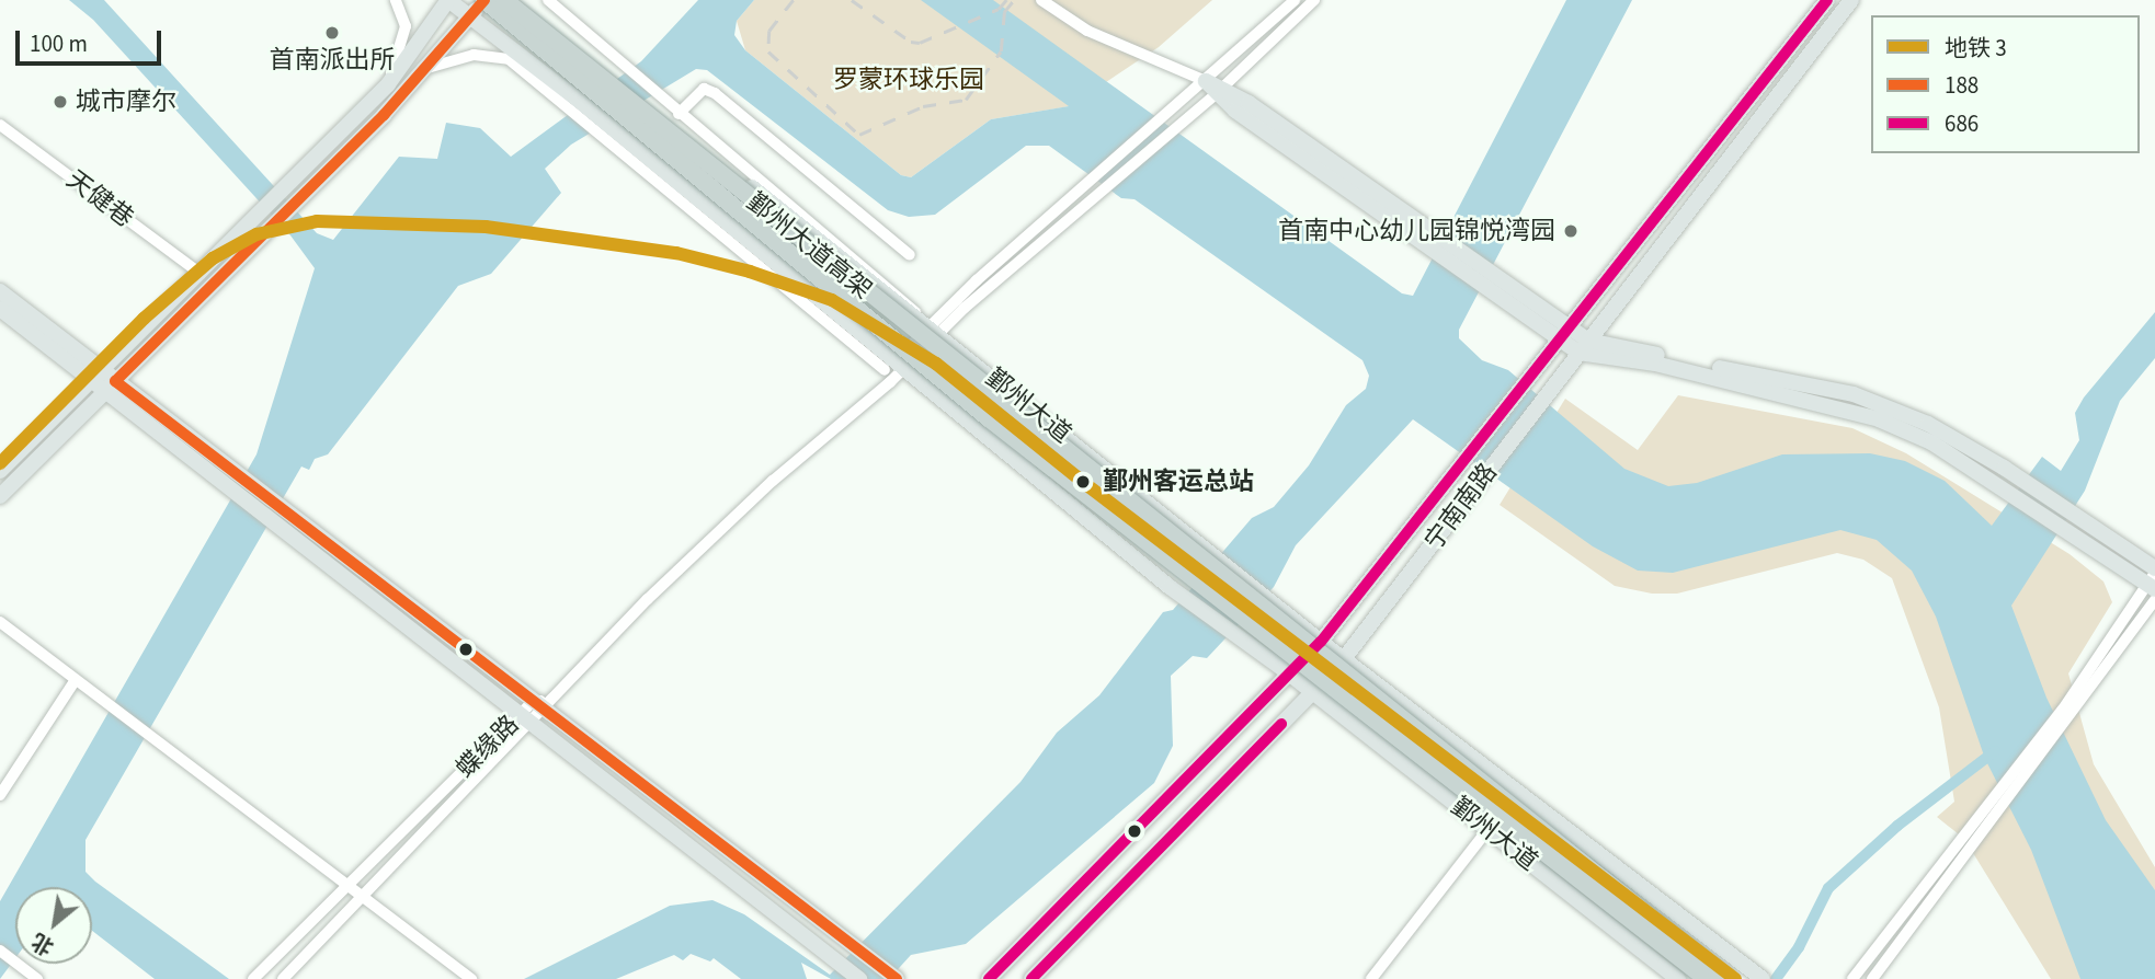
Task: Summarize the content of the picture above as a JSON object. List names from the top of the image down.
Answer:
{
  "streets": {
    "highway": ["鄞州大道高架"],
    "main road": ["鄞州大道", "宁南南路"],
    "street": ["天健巷", "蝶缘路"]
  },
  "crossings": [
    ["鄞州大道", "宁南南路"],
    ["鄞州大道", "蝶缘路"]
  ],
  "parks": ["罗蒙环球乐园"],
  "places": [
    "首南派出所",
    "城市摩尔",
    "首南中心幼儿园锦悦湾园",
    "鄞州客运总站"
  ],
  "lines": ["transit line 188", "transit line 686", "metro line 3"],
  "legend": ["地铁 3", "188", "686"],
  "scale_bar": "100 m",
  "north": "bottom left"
}
